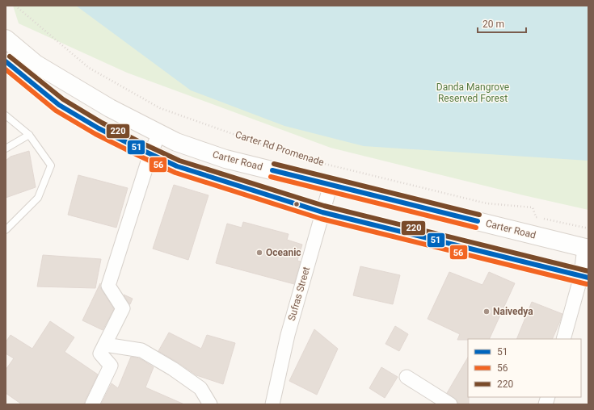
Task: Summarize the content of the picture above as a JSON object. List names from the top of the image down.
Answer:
{
  "streets": {
    "main road": ["Carter Road"],
    "street": ["Sufras Street"],
    "path": ["Carter Rd Promenade"]
  },
  "crossings": [
    ["Carter Road", "Sufras Street"]
  ],
  "parks": ["Danda Mangrove Reserved Forest"],
  "places": ["Oceanic", "Naivedya"],
  "lines": ["transit line 220", "transit line 51", "transit line 56"],
  "legend": ["51", "56", "220"],
  "scale_bar": "20 m"
}
